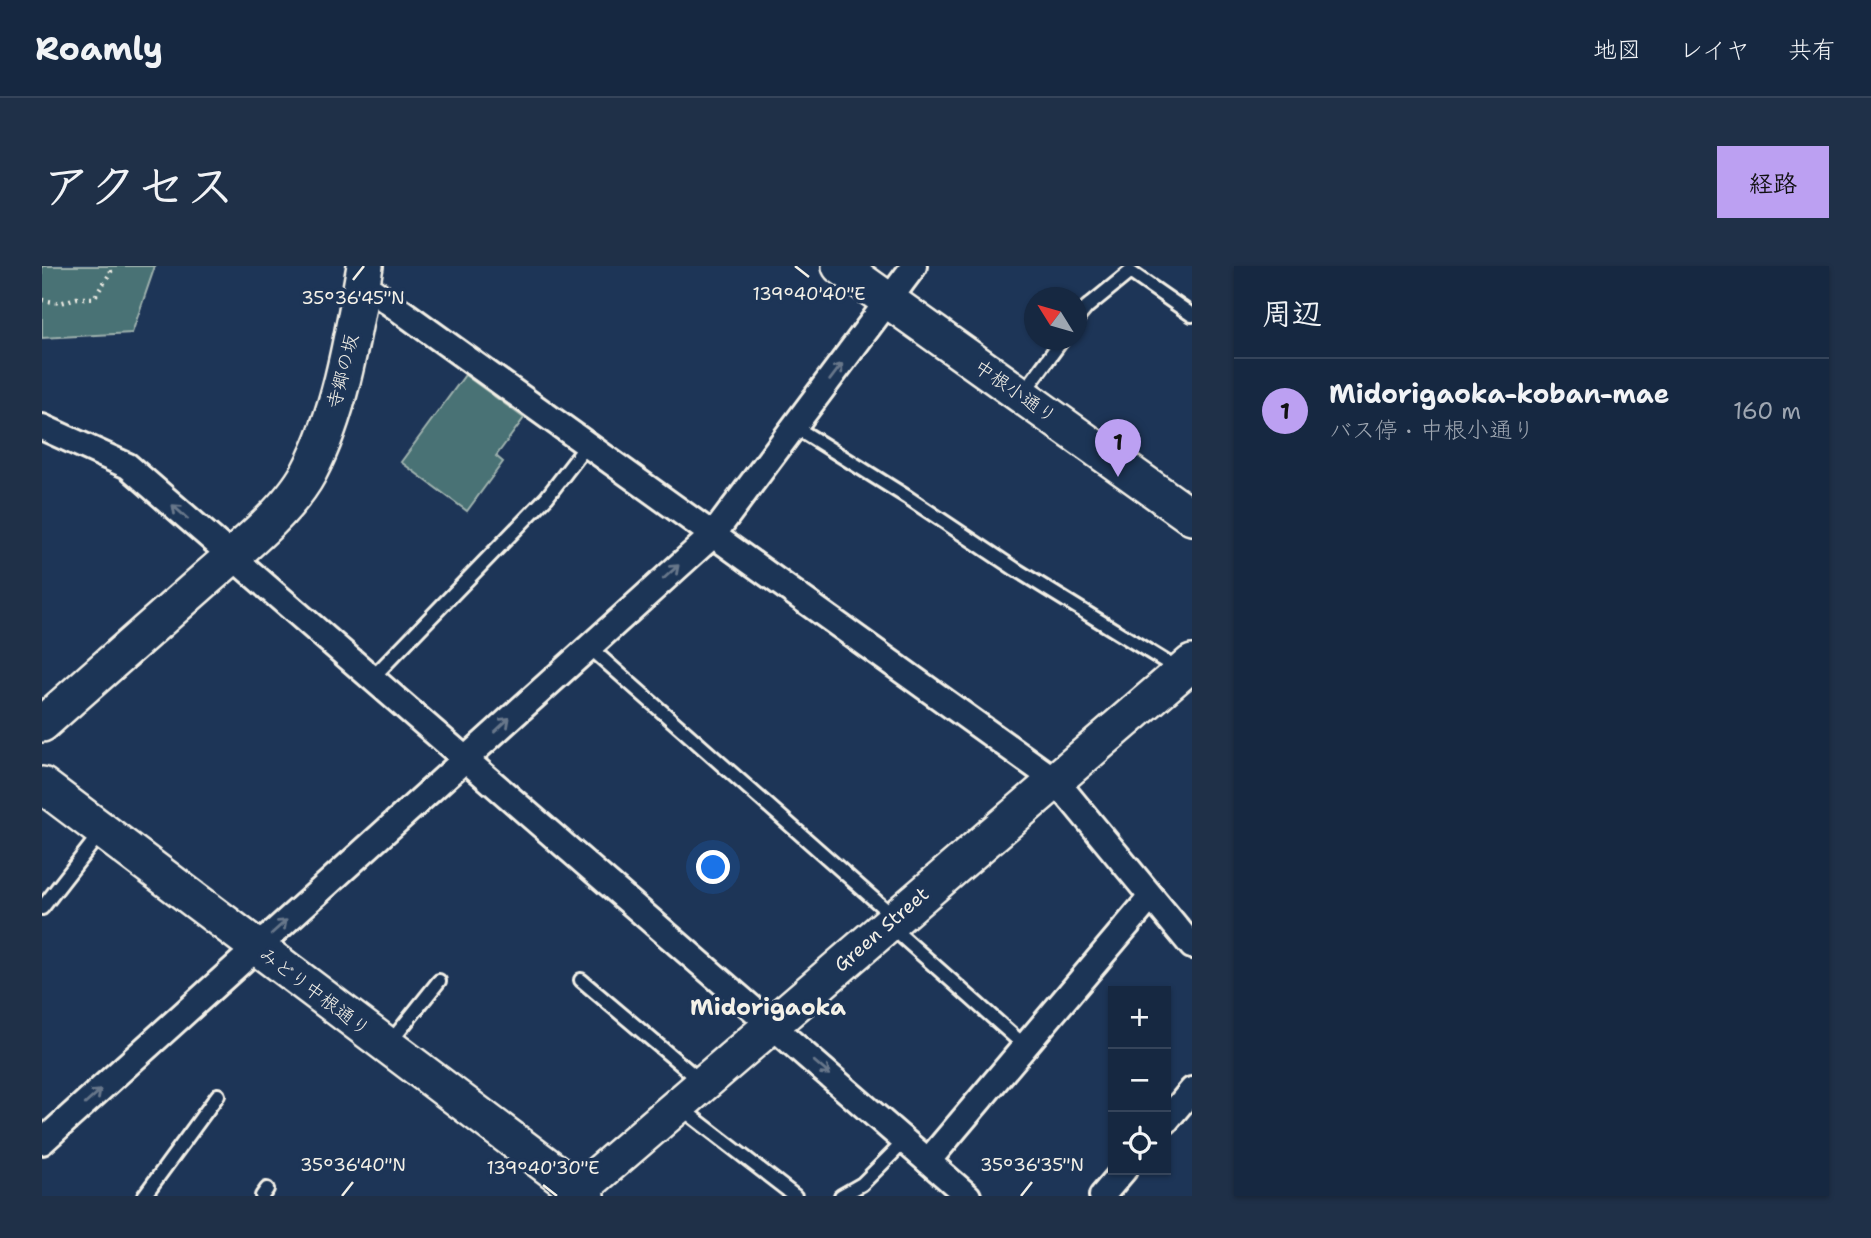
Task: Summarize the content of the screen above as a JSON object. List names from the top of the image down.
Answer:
{
  "streets": {
    "street": [
      "寺郷の坂",
      "中根小通り",
      "Green Street",
      "みどり中根通り"
    ]
  },
  "crossings": [
    ["Green Street", "みどり中根通り"]
  ],
  "districts": ["Midorigaoka"],
  "north": "top left",
  "page": {
    "header": "Roamly",
    "nav": ["地図", "レイヤ", "共有"],
    "title": "アクセス",
    "buttons": "経路",
    "heading": "周辺",
    "list": [
      {
        "mark": "1",
        "name": "Midorigaoka-koban-mae",
        "note": "バス停 · 中根小通り",
        "value": "160 m"
      }
    ],
    "pins": "1",
    "map_buttons": ["+", "−"]
  },
  "coordinates": [
    "139°40'40\"E",
    "35°36'45\"N",
    "35°36'40\"N",
    "35°36'35\"N",
    "139°40'30\"E"
  ]
}
